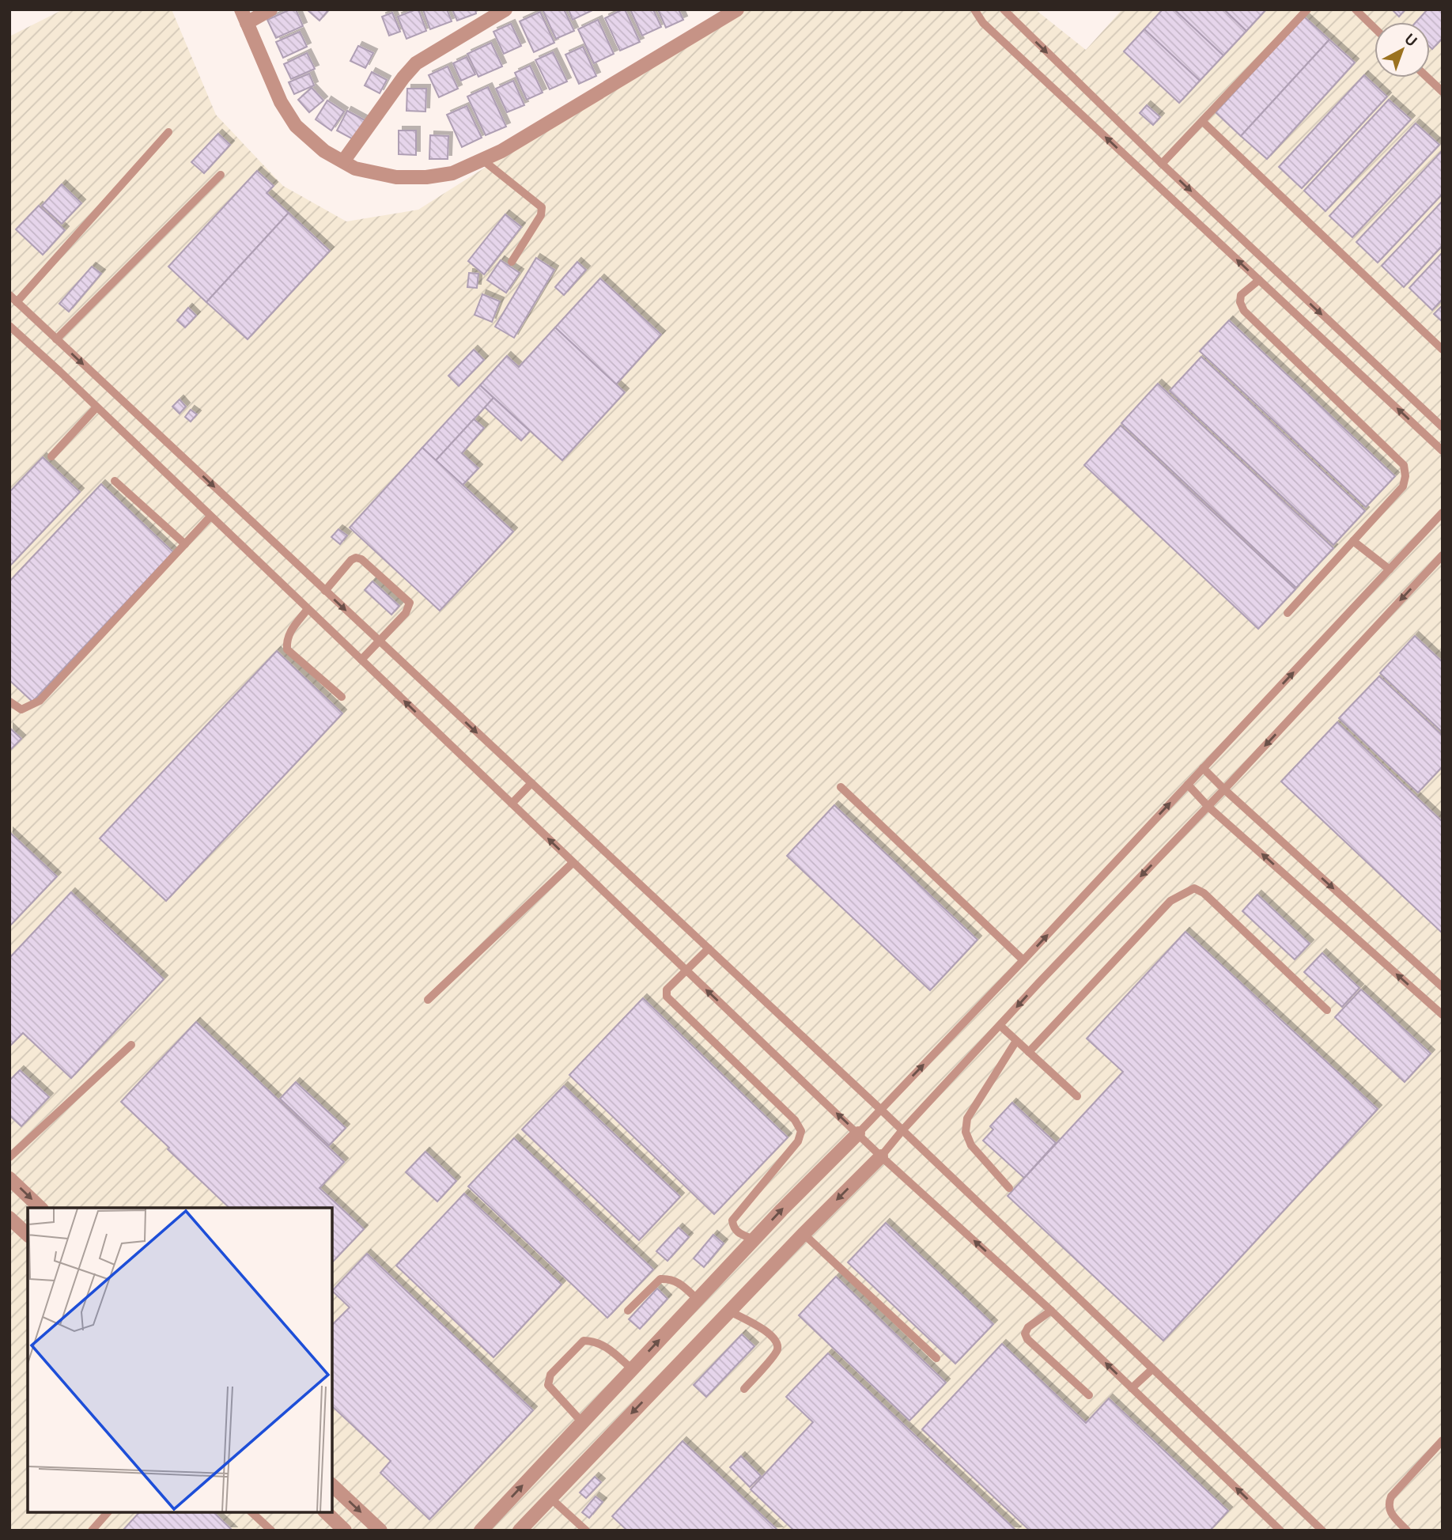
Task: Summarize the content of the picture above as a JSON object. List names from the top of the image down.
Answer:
{
  "north": "top right"
}
